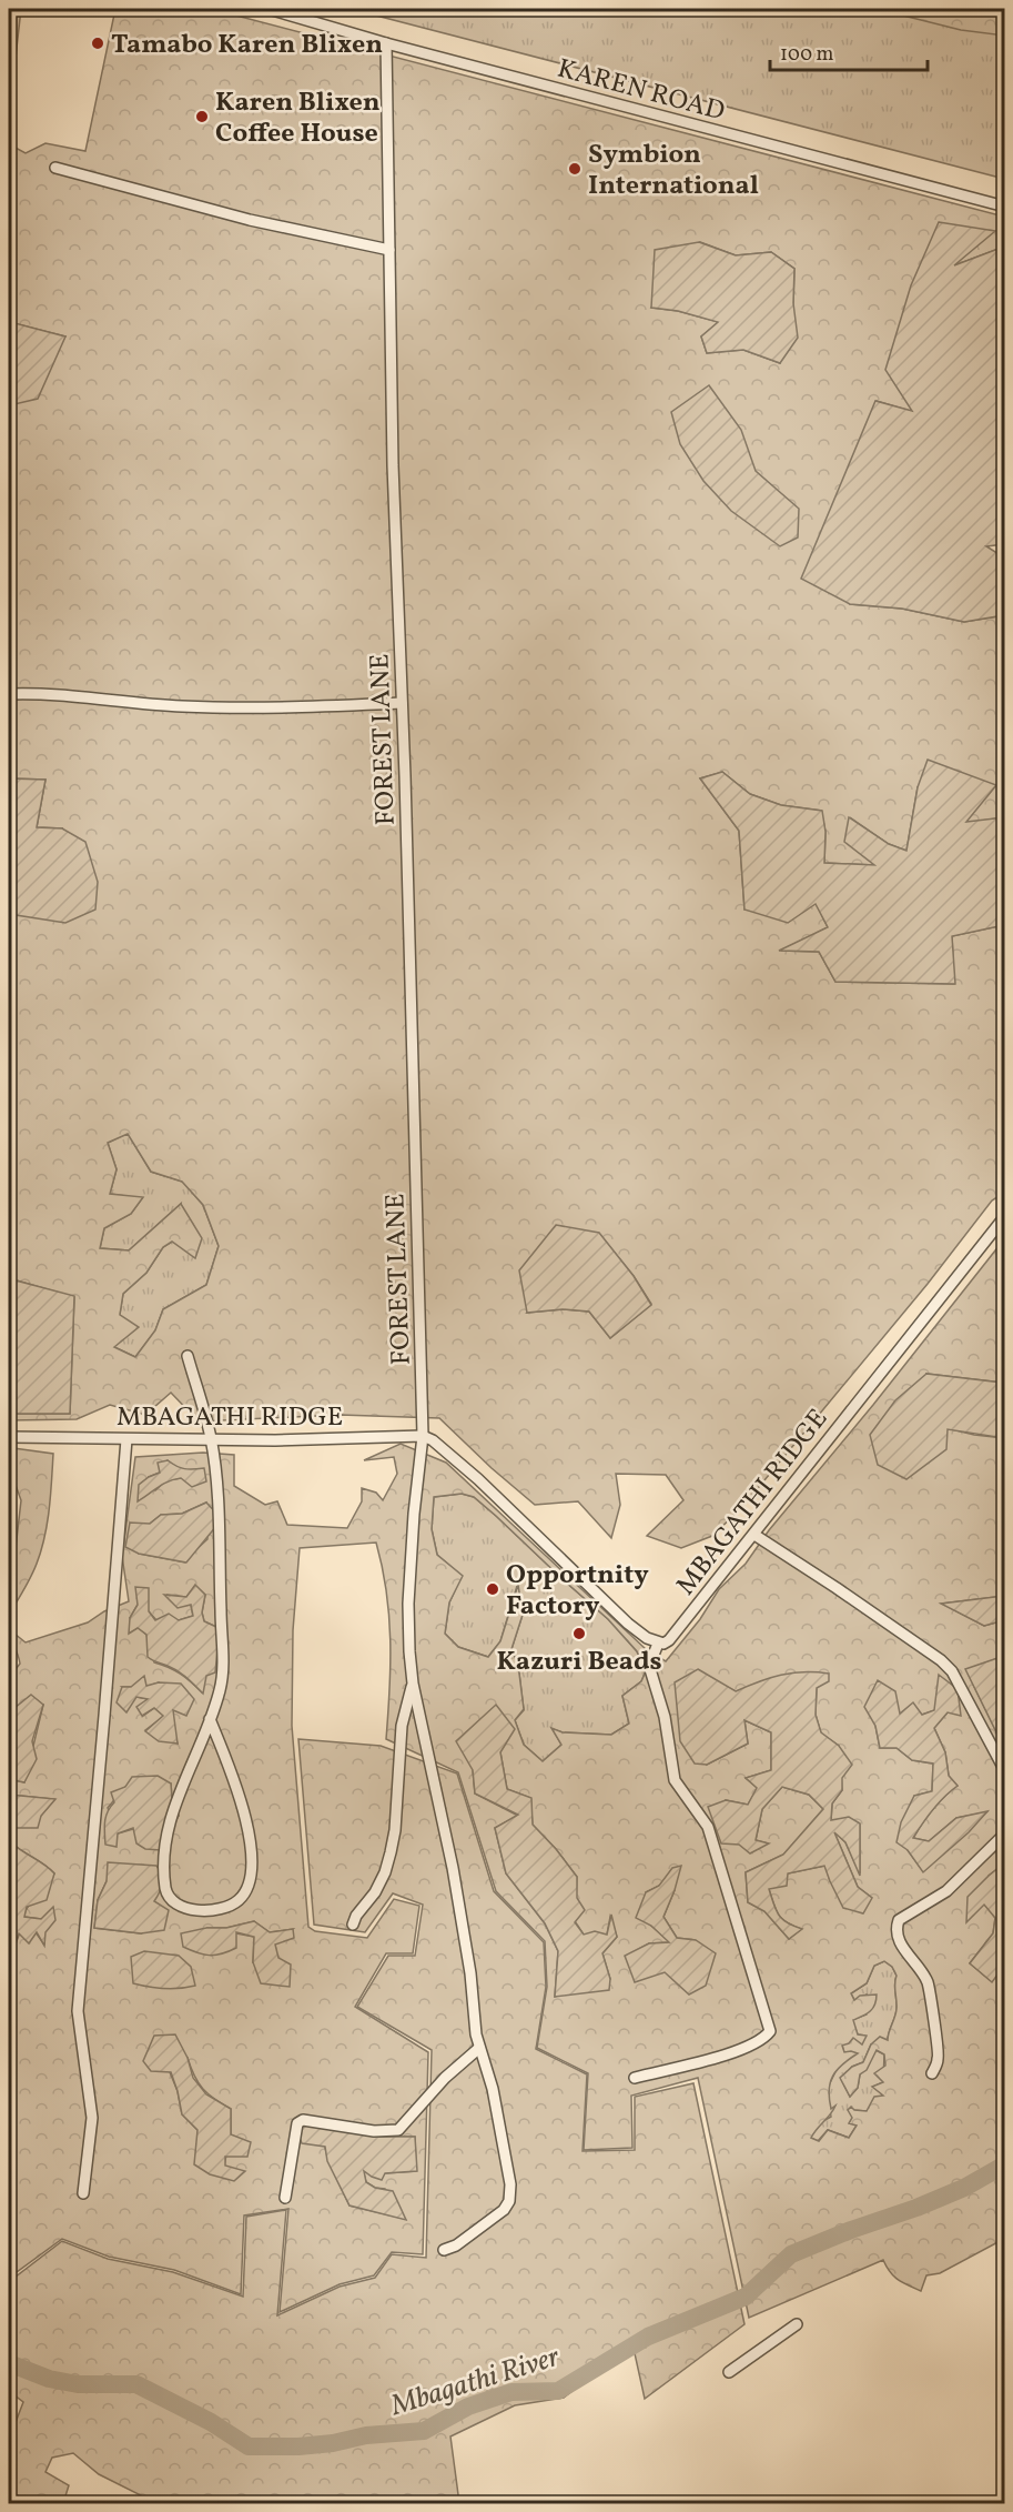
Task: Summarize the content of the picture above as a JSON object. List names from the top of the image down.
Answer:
{
  "streets": {
    "street": ["KAREN ROAD", "FOREST LANE", "MBAGATHI RIDGE"]
  },
  "crossings": [
    ["KAREN ROAD", "FOREST LANE"],
    ["FOREST LANE", "MBAGATHI RIDGE"]
  ],
  "water": ["Mbagathi River"],
  "places": [
    "Tamabo Karen Blixen",
    "Karen Blixen Coffee House",
    "Symbion International",
    "Opportnity Factory",
    "Kazuri Beads"
  ],
  "scale_bar": "100 m"
}
